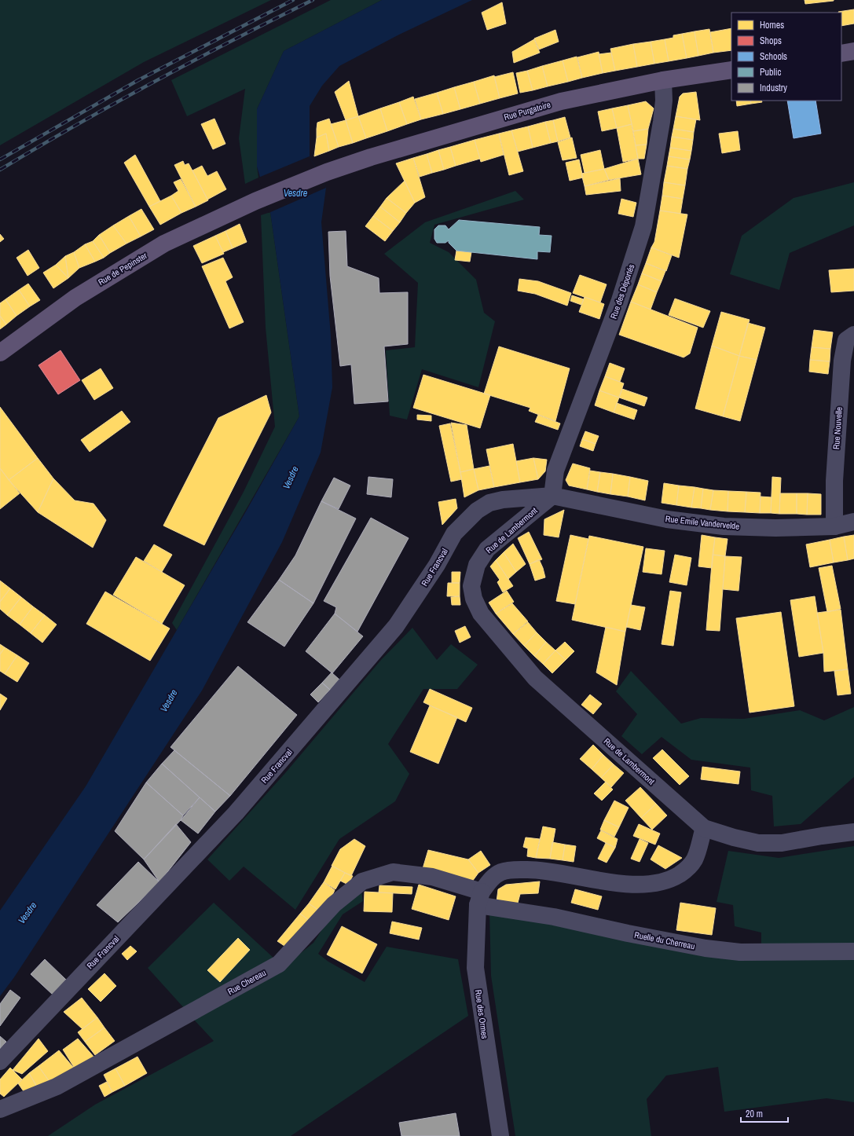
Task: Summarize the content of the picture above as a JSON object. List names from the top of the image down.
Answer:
{
  "streets": {
    "main road": ["Rue Purgatoire", "Rue de Pepinster"],
    "street": [
      "Rue des Déportés",
      "Rue Nouvelle",
      "Rue Emile Vandervelde",
      "Rue de Lambermont",
      "Rue Francval",
      "Ruelle du Cherreau",
      "Rue Chereau",
      "Rue des Ormes"
    ]
  },
  "crossings": [
    ["Rue Purgatoire", "Rue de Pepinster"],
    ["Rue Purgatoire", "Rue des Déportés"],
    ["Rue des Déportés", "Rue Emile Vandervelde"],
    ["Rue des Déportés", "Rue de Lambermont"],
    ["Rue des Déportés", "Rue Francval"],
    ["Rue Nouvelle", "Rue Emile Vandervelde"],
    ["Rue Emile Vandervelde", "Rue de Lambermont"],
    ["Rue Emile Vandervelde", "Rue Francval"],
    ["Rue de Lambermont", "Rue Francval"],
    ["Ruelle du Cherreau", "Rue Chereau"],
    ["Ruelle du Cherreau", "Rue des Ormes"],
    ["Rue Chereau", "Rue des Ormes"]
  ],
  "water": ["Vesdre"],
  "legend": [
    "Homes",
    "Shops",
    "Schools",
    "Public",
    "Industry"
  ],
  "scale_bar": "20 m"
}
